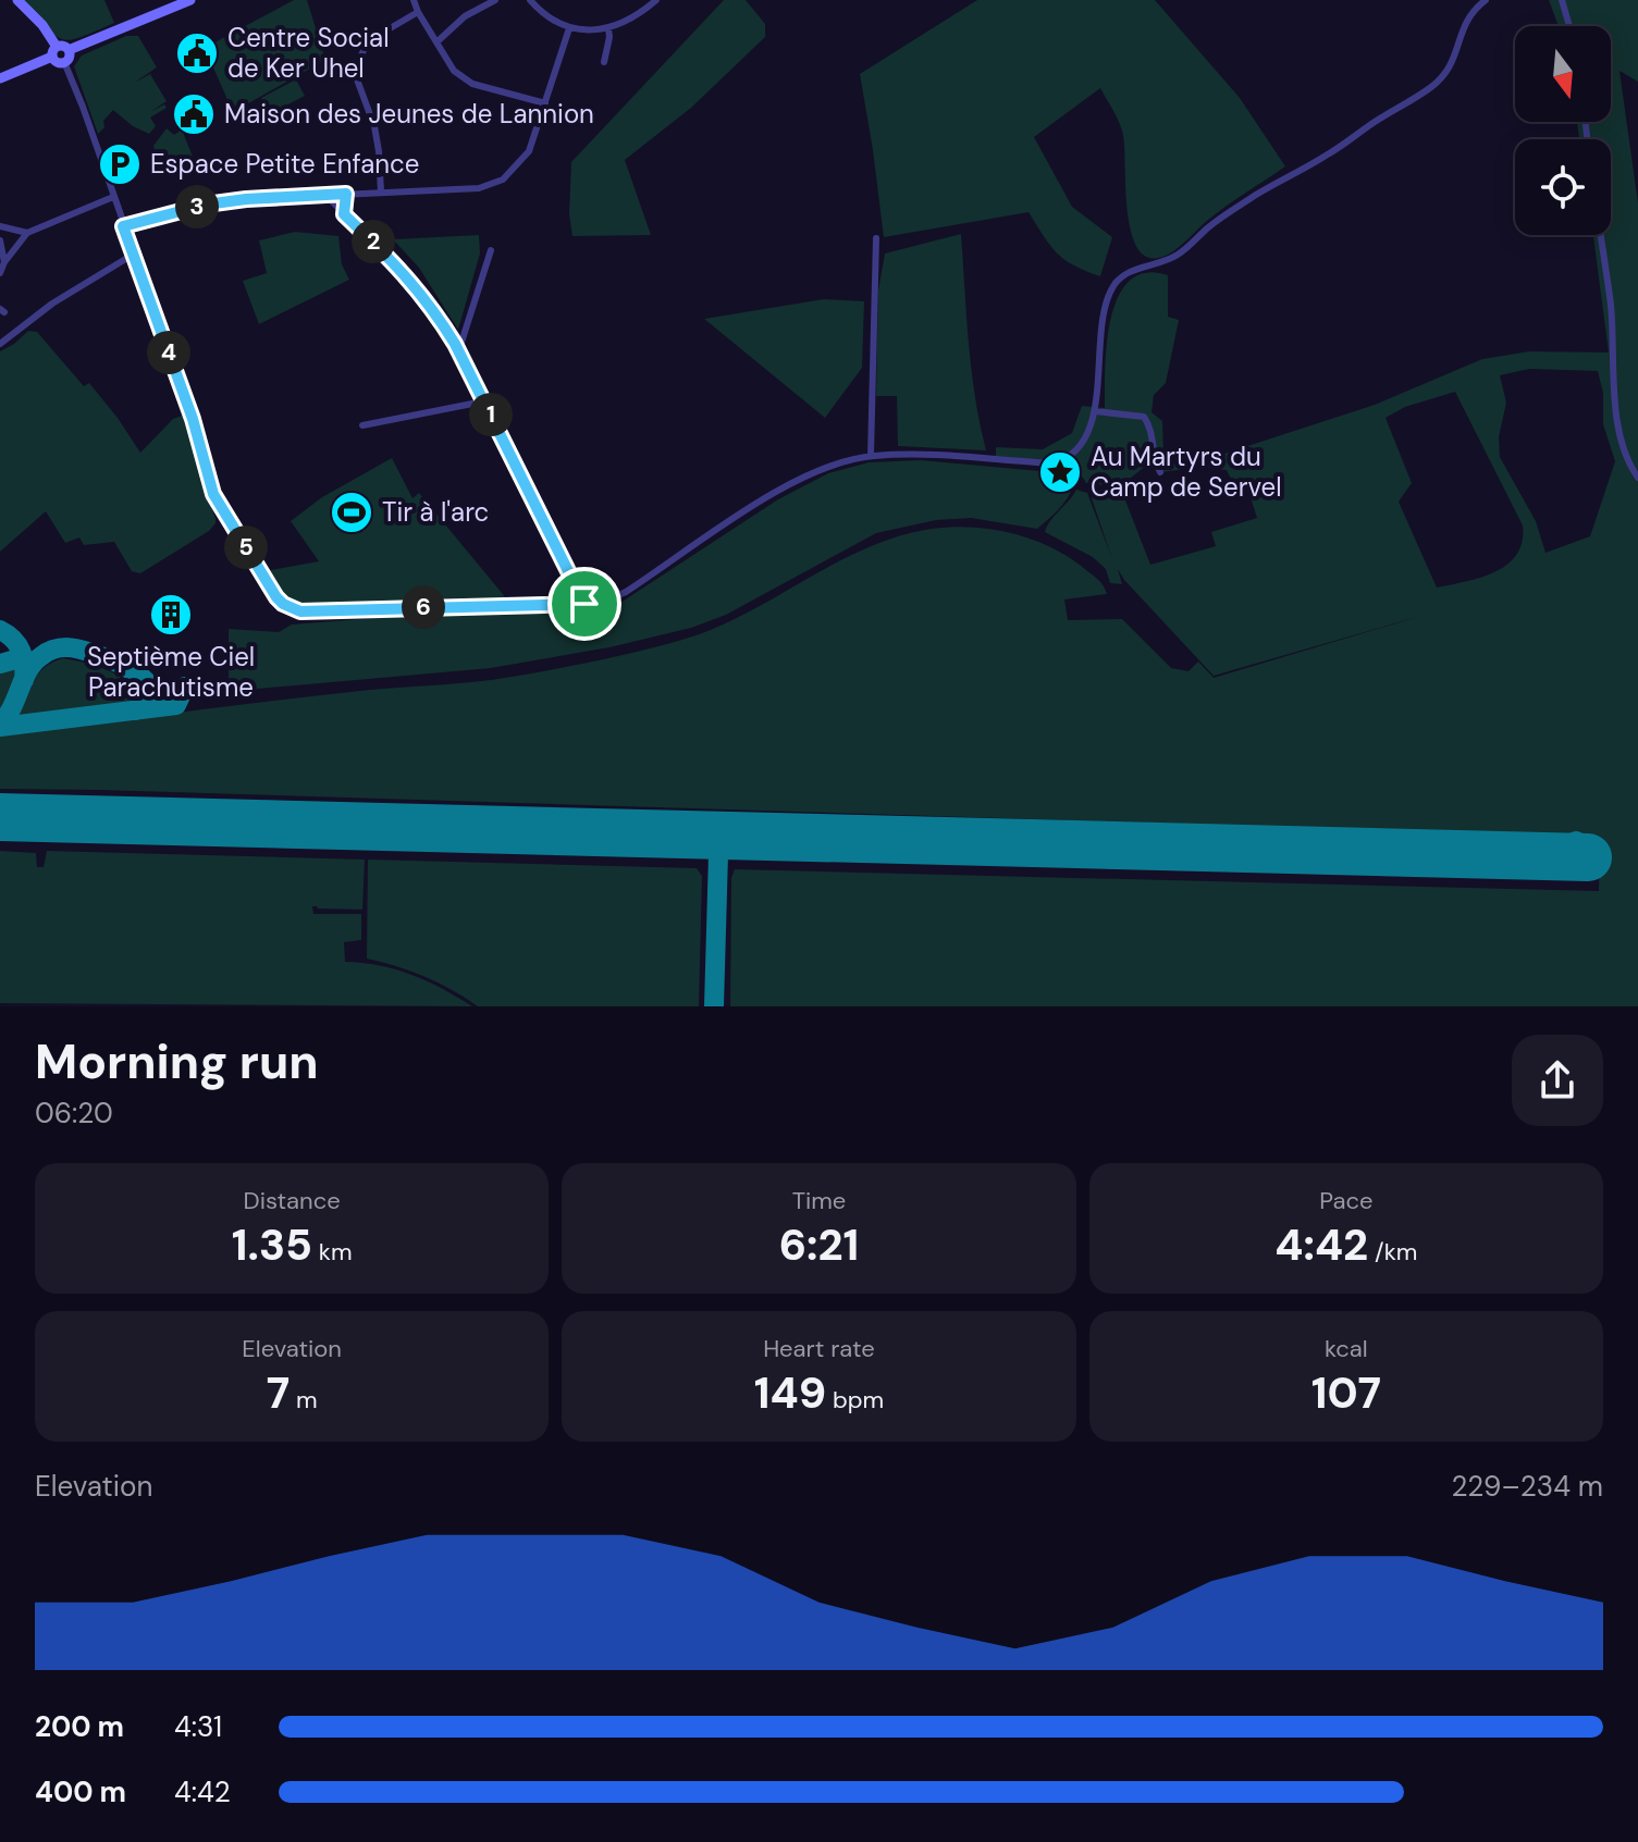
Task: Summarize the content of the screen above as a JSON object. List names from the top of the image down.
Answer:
{
  "places": {
    "public building": ["Centre Social de Ker Uhel", "Maison des Jeunes de Lannion"],
    "parking": ["Espace Petite Enfance"],
    "place": ["Au Martyrs du Camp de Servel"],
    "sports": ["Tir à l'arc"],
    "building": ["Septième Ciel Parachutisme"]
  },
  "north": "bottom",
  "page": {
    "pins": [
      "3",
      "2",
      "4",
      "1",
      "5",
      "6"
    ],
    "heading": ["Morning run", "06:20"],
    "stats": [
      ["Distance", "1.35 km"],
      ["Time", "6:21"],
      ["Pace", "4:42 /km"],
      ["Elevation", "7 m"],
      ["Heart rate", "149 bpm"],
      ["kcal", "107"]
    ],
    "chart": ["Elevation", "229–234 m"],
    "list": [
      {
        "name": "200 m",
        "note": "4:31"
      },
      {
        "name": "400 m",
        "note": "4:42"
      }
    ]
  }
}
